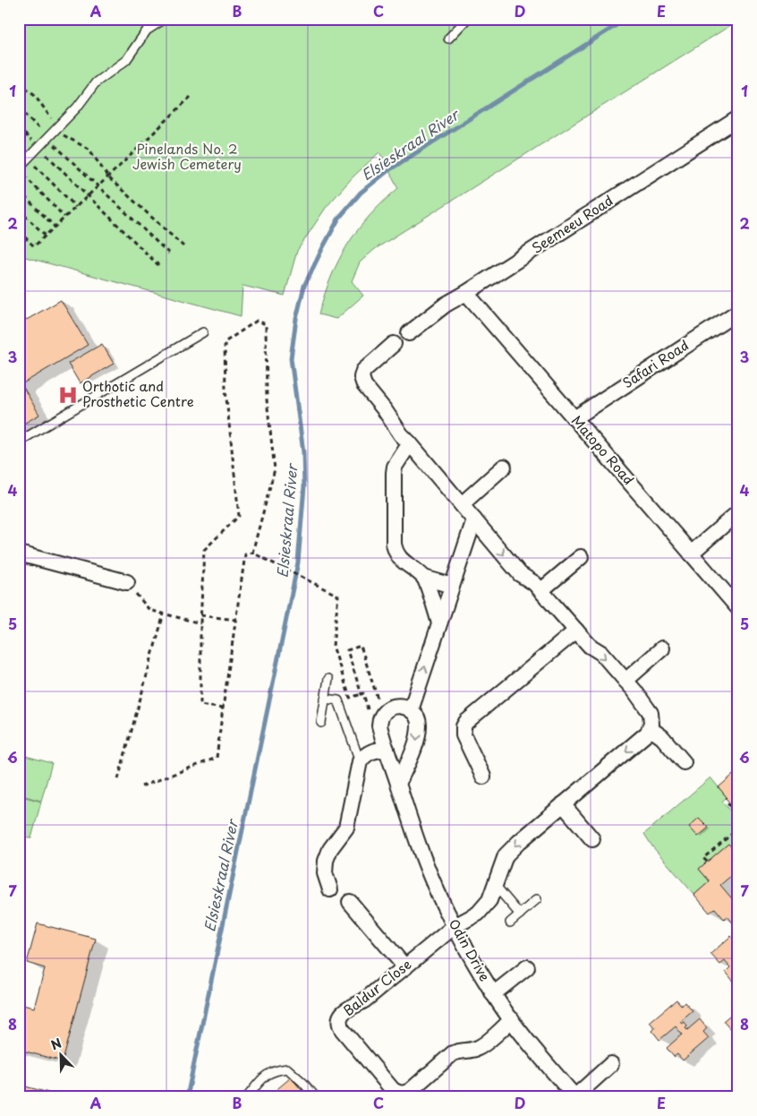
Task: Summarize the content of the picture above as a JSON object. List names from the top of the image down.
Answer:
{
  "streets": {
    "street": [
      "Seemeeu Road",
      "Safari Road",
      "Matopo Road",
      "Odin Drive",
      "Baldur Close"
    ]
  },
  "crossings": [
    ["Seemeeu Road", "Matopo Road"],
    ["Safari Road", "Matopo Road"],
    ["Odin Drive", "Baldur Close"]
  ],
  "water": ["Elsieskraal River"],
  "parks": ["Pinelands No. 2 Jewish Cemetery"],
  "places": {
    "hospital": ["Orthotic and Prosthetic Centre"]
  },
  "north": "top left",
  "grid": {
    "columns": [
      "A",
      "B",
      "C",
      "D",
      "E"
    ],
    "rows": [
      "1",
      "2",
      "3",
      "4",
      "5",
      "6",
      "7",
      "8"
    ]
  }
}
